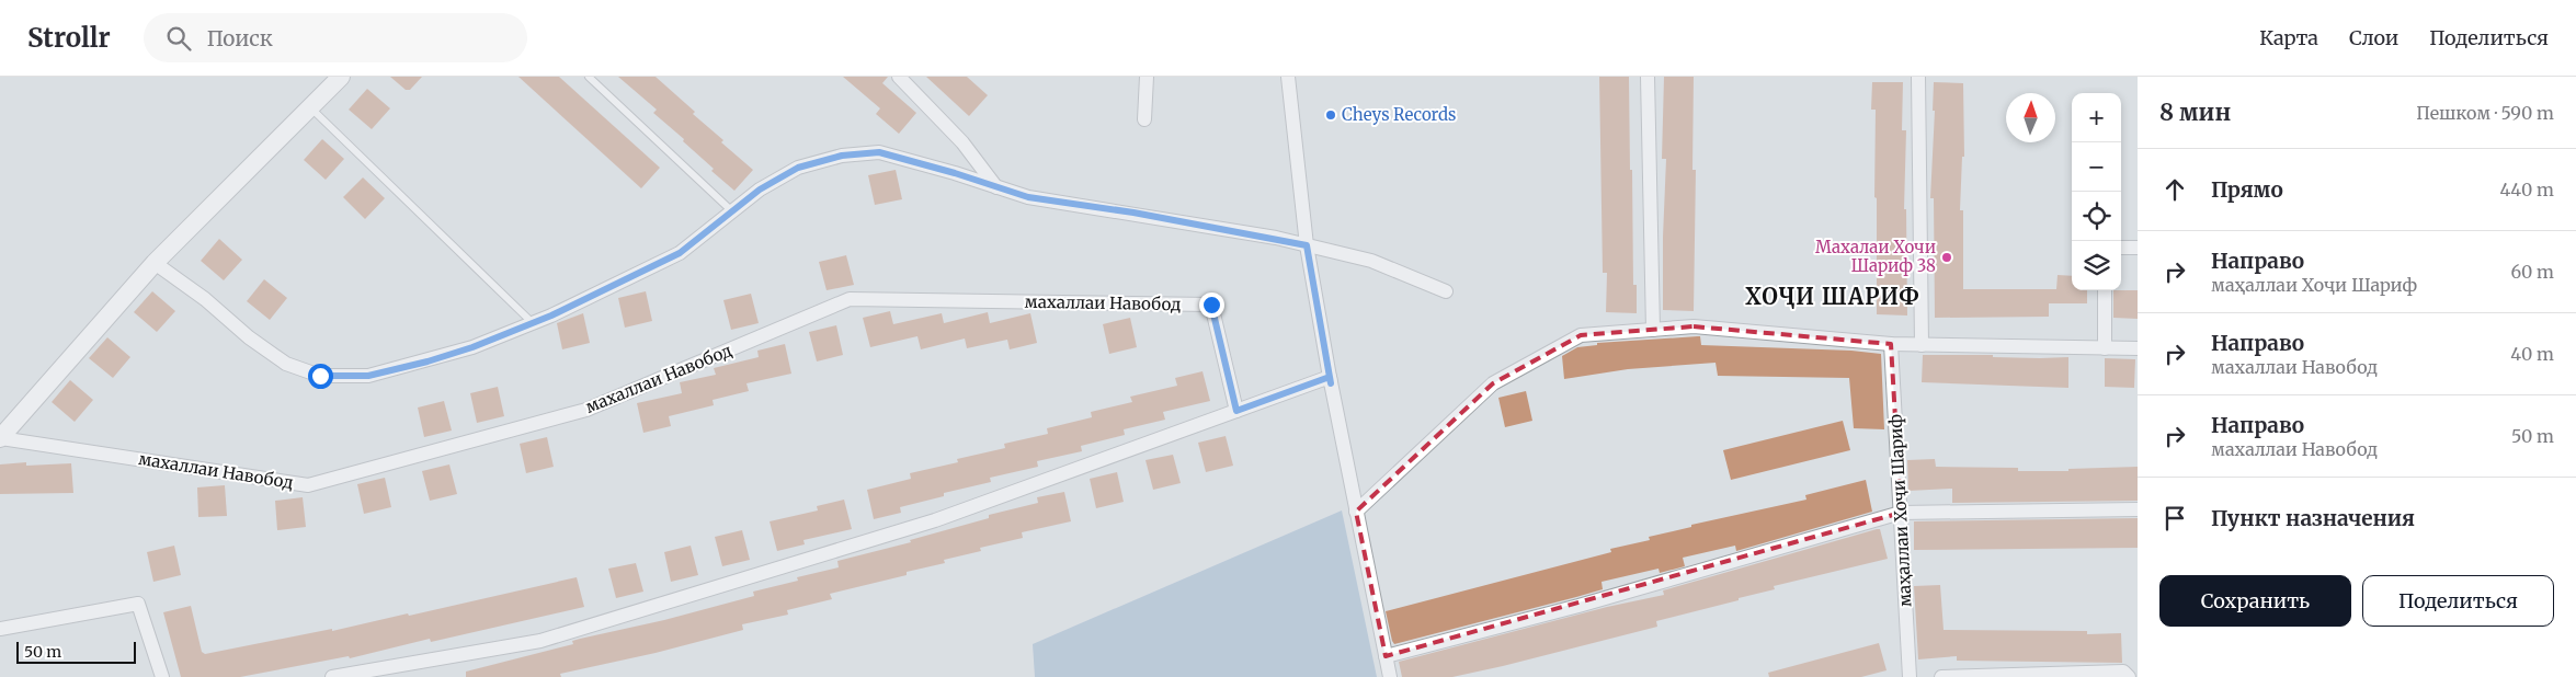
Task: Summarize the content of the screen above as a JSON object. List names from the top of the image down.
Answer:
{
  "streets": {
    "street": ["махаллаи Навобод", "маҳаллаи Хоҷи Шариф"]
  },
  "districts": ["ХОҶИ ШАРИФ"],
  "places": ["Cheys Records", "Махалаи Хочи Шариф 38"],
  "scale_bar": "50 m",
  "north": "top",
  "page": {
    "header": "Strollr",
    "search": "Поиск",
    "nav": ["Карта", "Слои", "Поделиться"],
    "heading": ["8 мин", "Пешком · 590 m"],
    "map_buttons": ["+", "−"],
    "list": [
      ["Прямо", "440 m"],
      ["Направо", "маҳаллаи Хоҷи Шариф", "60 m"],
      ["Направо", "махаллаи Навобод", "40 m"],
      ["Направо", "махаллаи Навобод", "50 m"],
      "Пункт назначения"
    ],
    "buttons": ["Сохранить", "Поделиться"],
    "scale": "50 m"
  }
}
